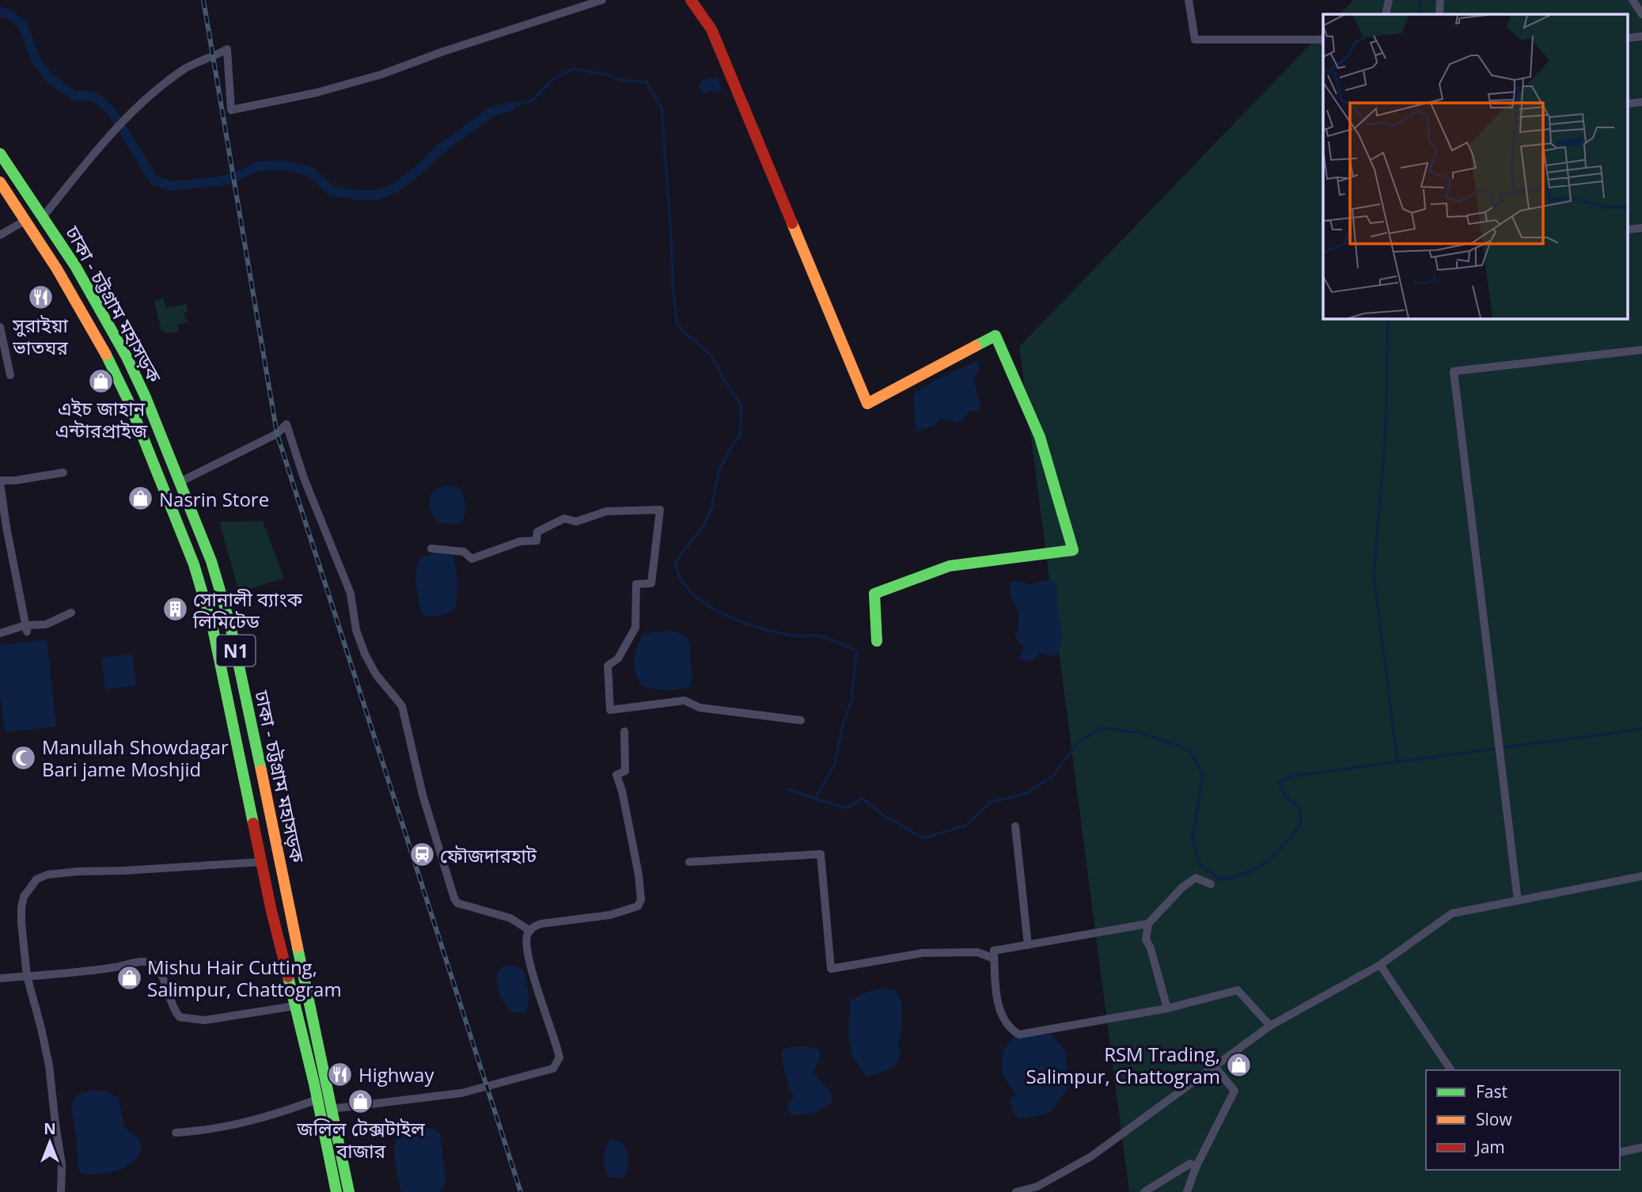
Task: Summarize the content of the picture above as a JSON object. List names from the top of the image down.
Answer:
{
  "streets": {
    "main road": ["ঢাকা - চট্টগ্রাম মহাসড়ক", "N1"]
  },
  "places": {
    "restaurant": ["সুরাইয়া ভাতঘর", "Highway"],
    "shop": [
      "এইচ জাহান এন্টারপ্রাইজ",
      "Nasrin Store",
      "Mishu Hair Cutting, Salimpur, Chattogram",
      "RSM Trading, Salimpur, Chattogram",
      "জলিল টেক্সটাইল বাজার"
    ],
    "building": ["সোনালী ব্যাংক লিমিটেড"],
    "mosque": ["Manullah Showdagar Bari jame Moshjid"],
    "station": ["ফৌজদারহাট"]
  },
  "legend": ["Fast", "Slow", "Jam"],
  "north": "top"
}
